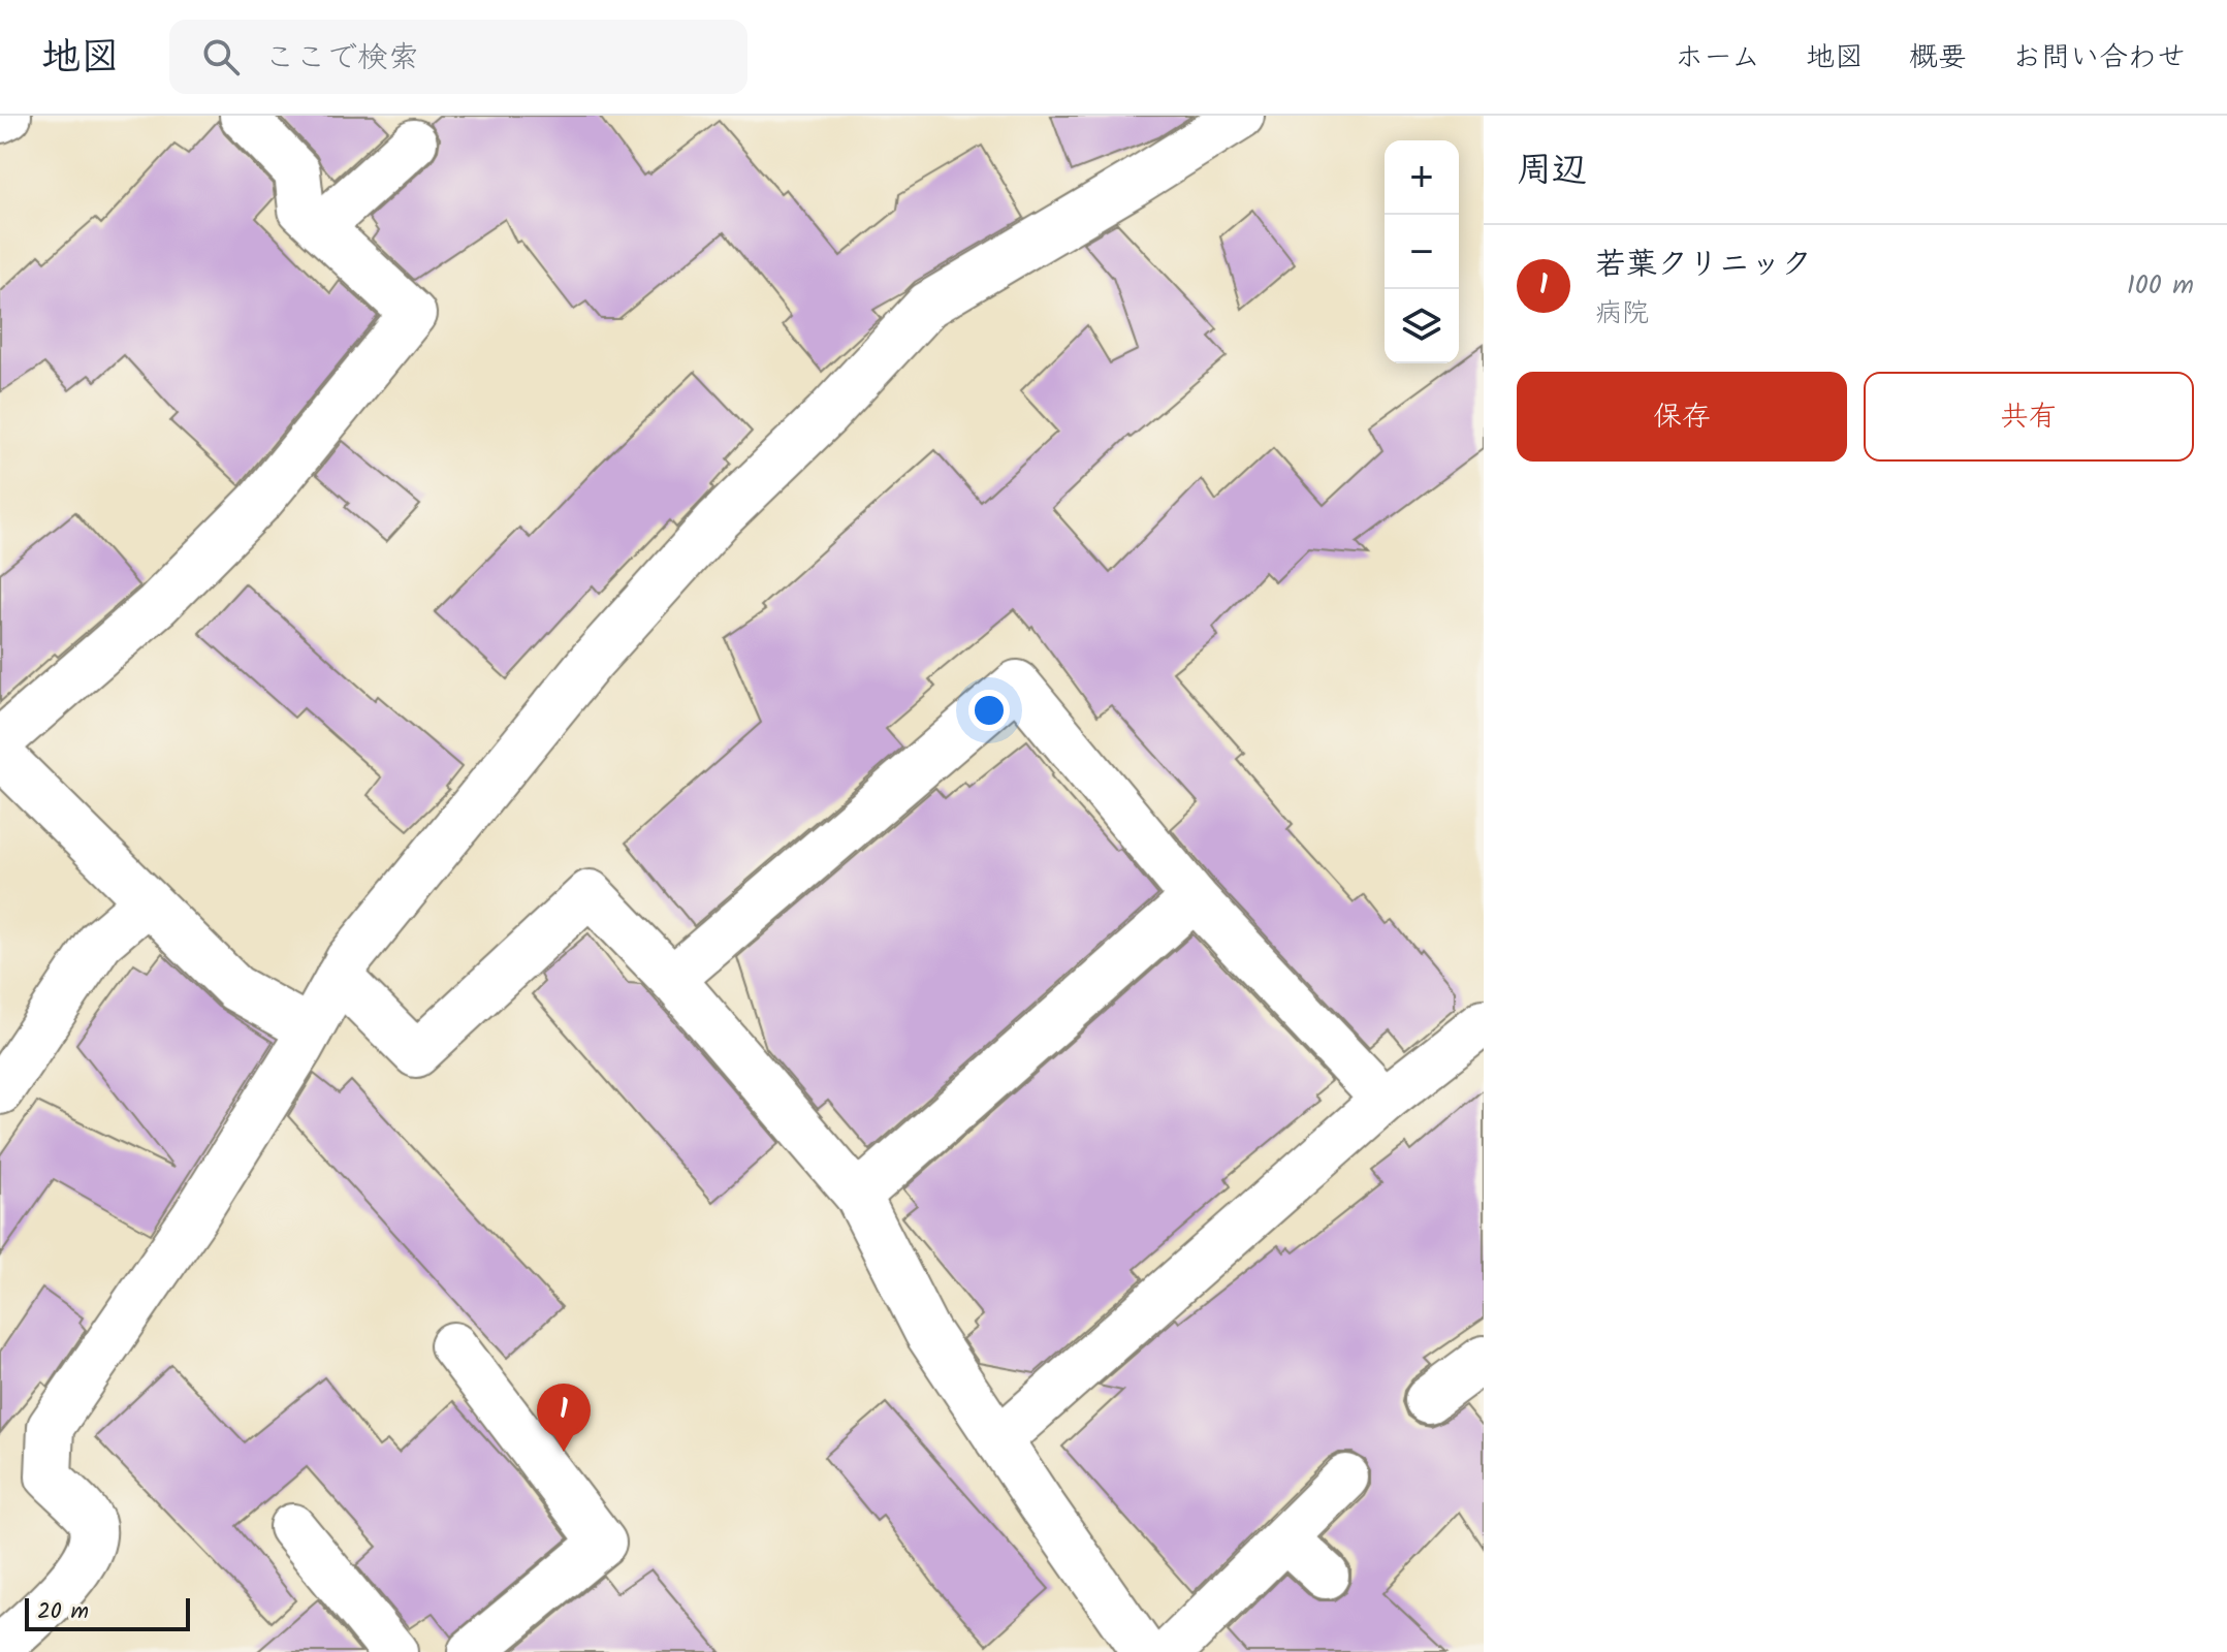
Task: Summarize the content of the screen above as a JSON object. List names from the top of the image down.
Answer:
{
  "scale_bar": "20 m",
  "page": {
    "header": "地図",
    "search": "ここで検索",
    "nav": [
      "ホーム",
      "地図",
      "概要",
      "お問い合わせ"
    ],
    "heading": "周辺",
    "map_buttons": ["+", "−"],
    "list": [
      {
        "mark": "1",
        "name": "若葉クリニック",
        "note": "病院",
        "value": "100 m"
      }
    ],
    "buttons": ["保存", "共有"],
    "pins": "1",
    "scale": "20 m"
  }
}
